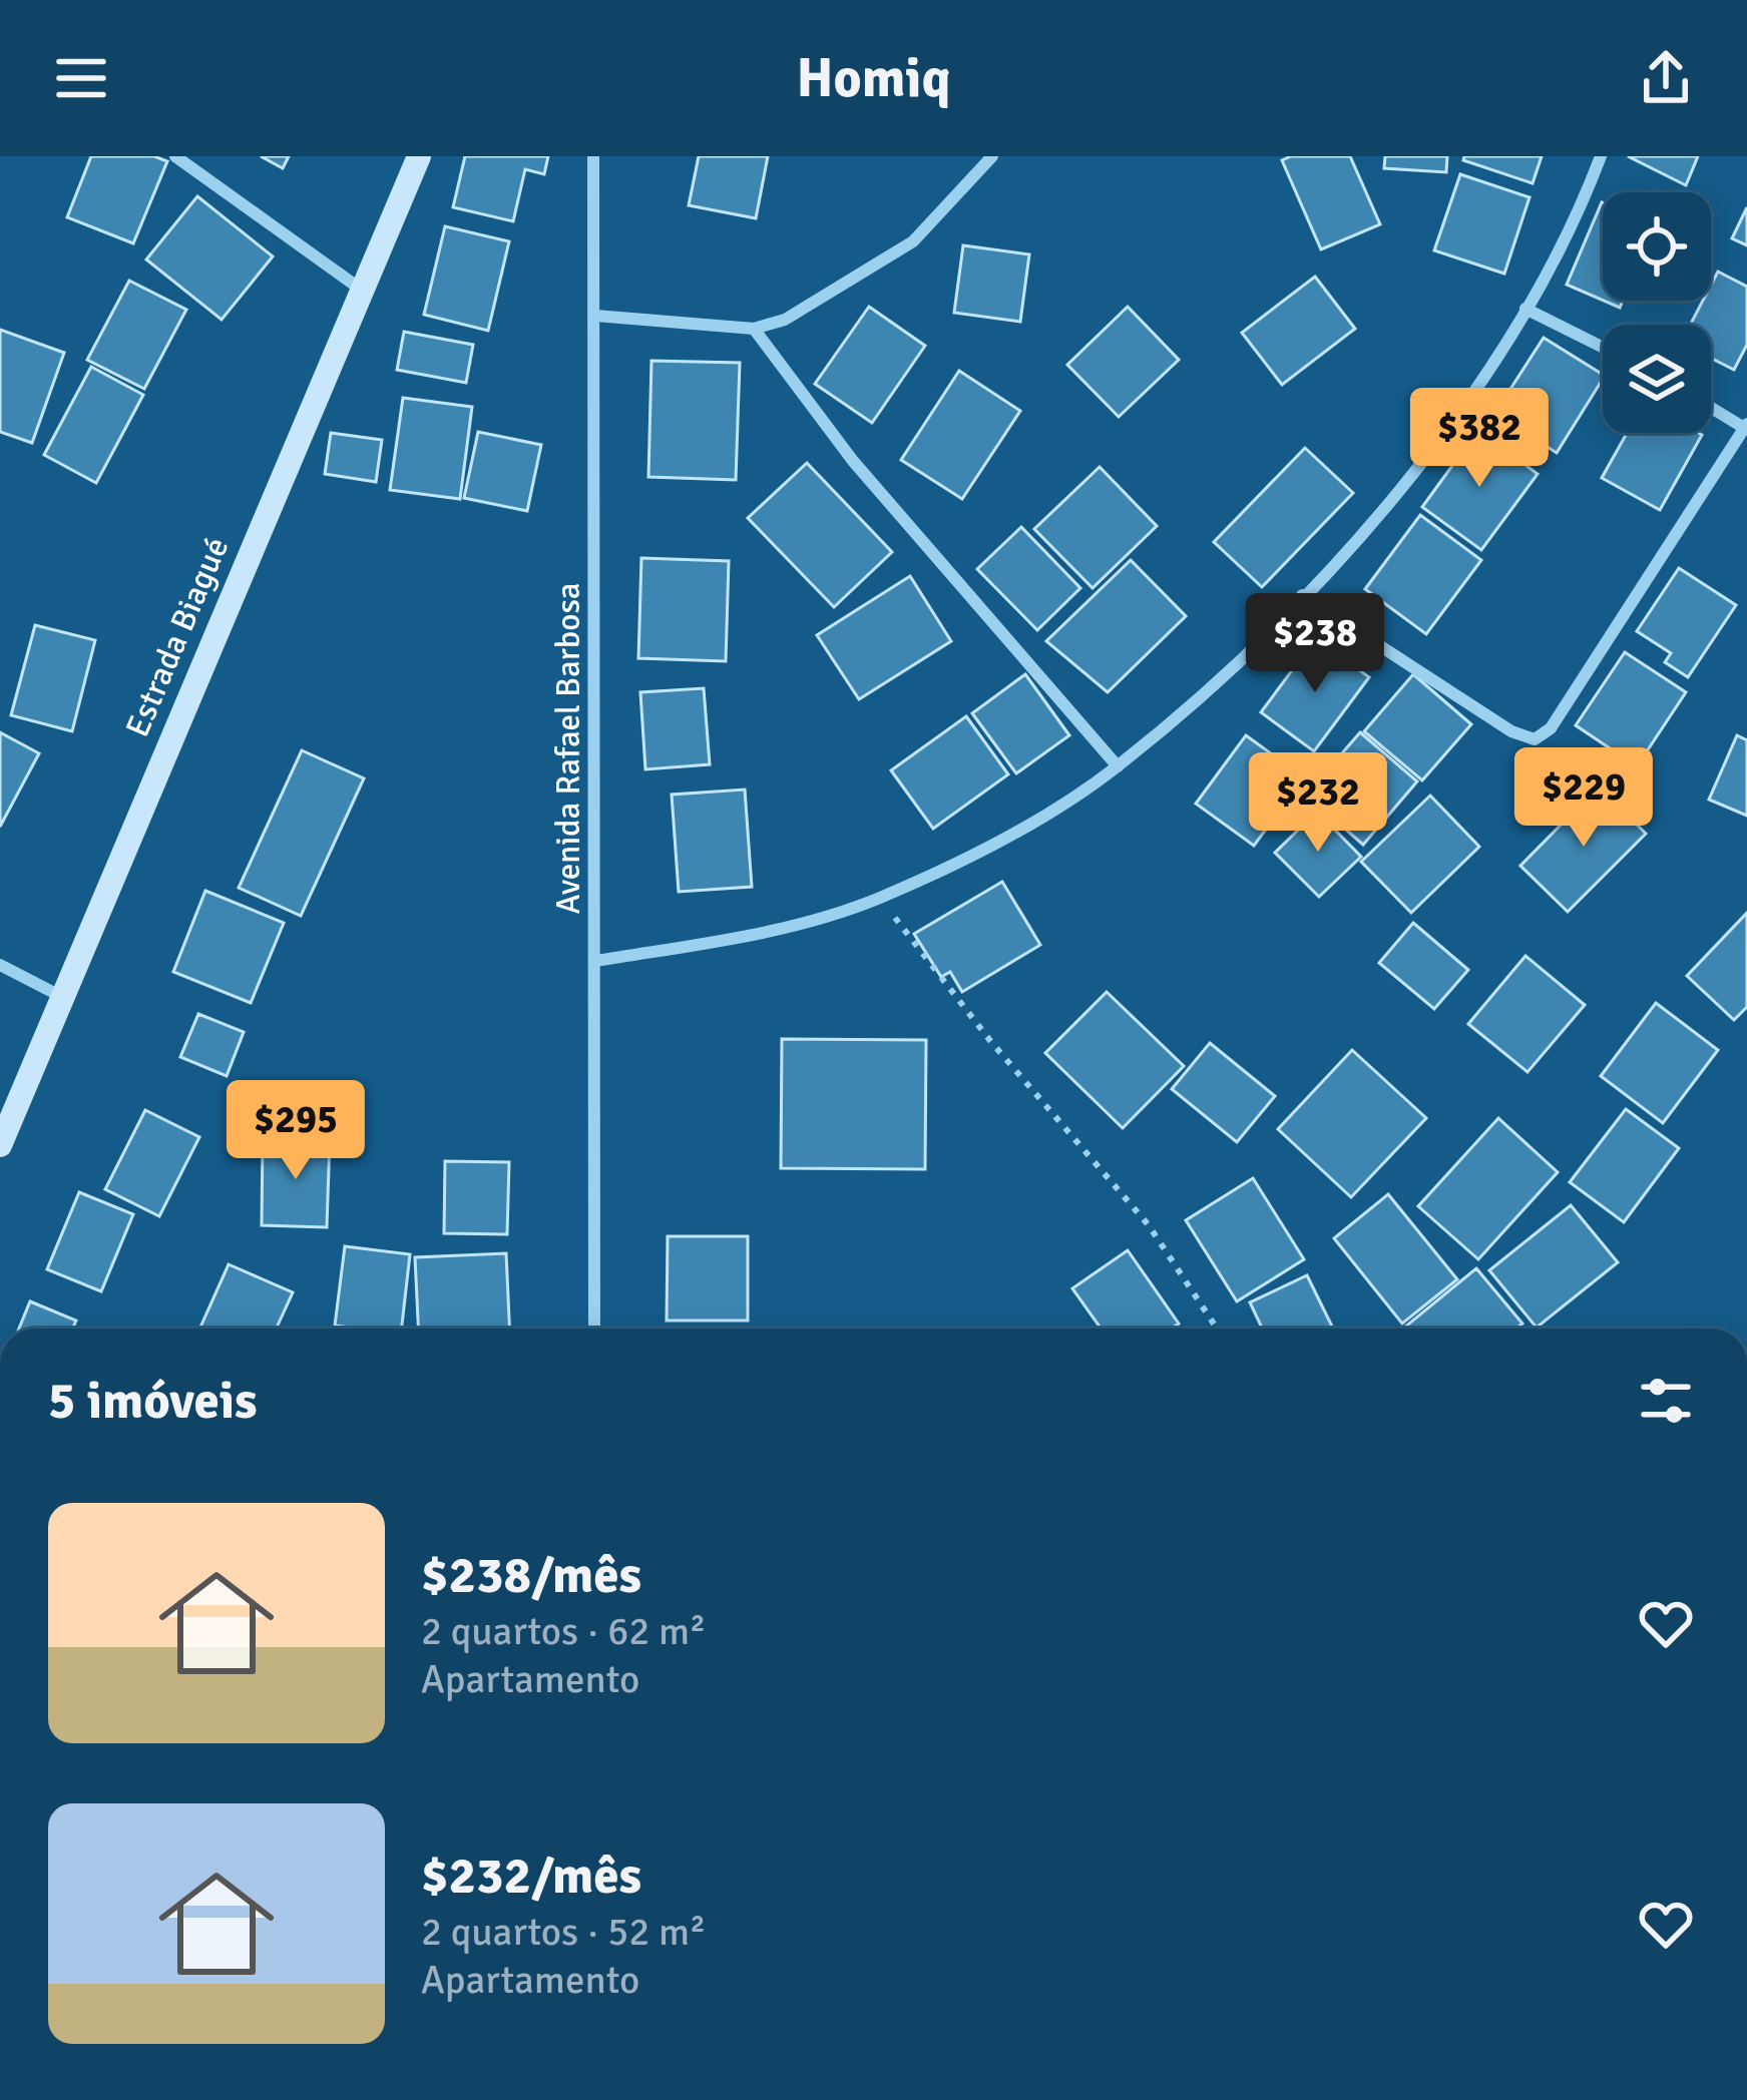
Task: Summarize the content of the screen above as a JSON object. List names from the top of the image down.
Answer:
{
  "streets": {
    "main road": ["Estrada Biagué"],
    "street": ["Avenida Rafael Barbosa"]
  },
  "page": {
    "header": "Homiq",
    "price": [
      "$382",
      "$238",
      "$229",
      "$232",
      "$295"
    ],
    "heading": "5 imóveis",
    "list": [
      {
        "name": "$238/mês",
        "note": "2 quartos · 62 m² · Apartamento"
      },
      {
        "name": "$232/mês",
        "note": "2 quartos · 52 m² · Apartamento"
      }
    ]
  }
}
